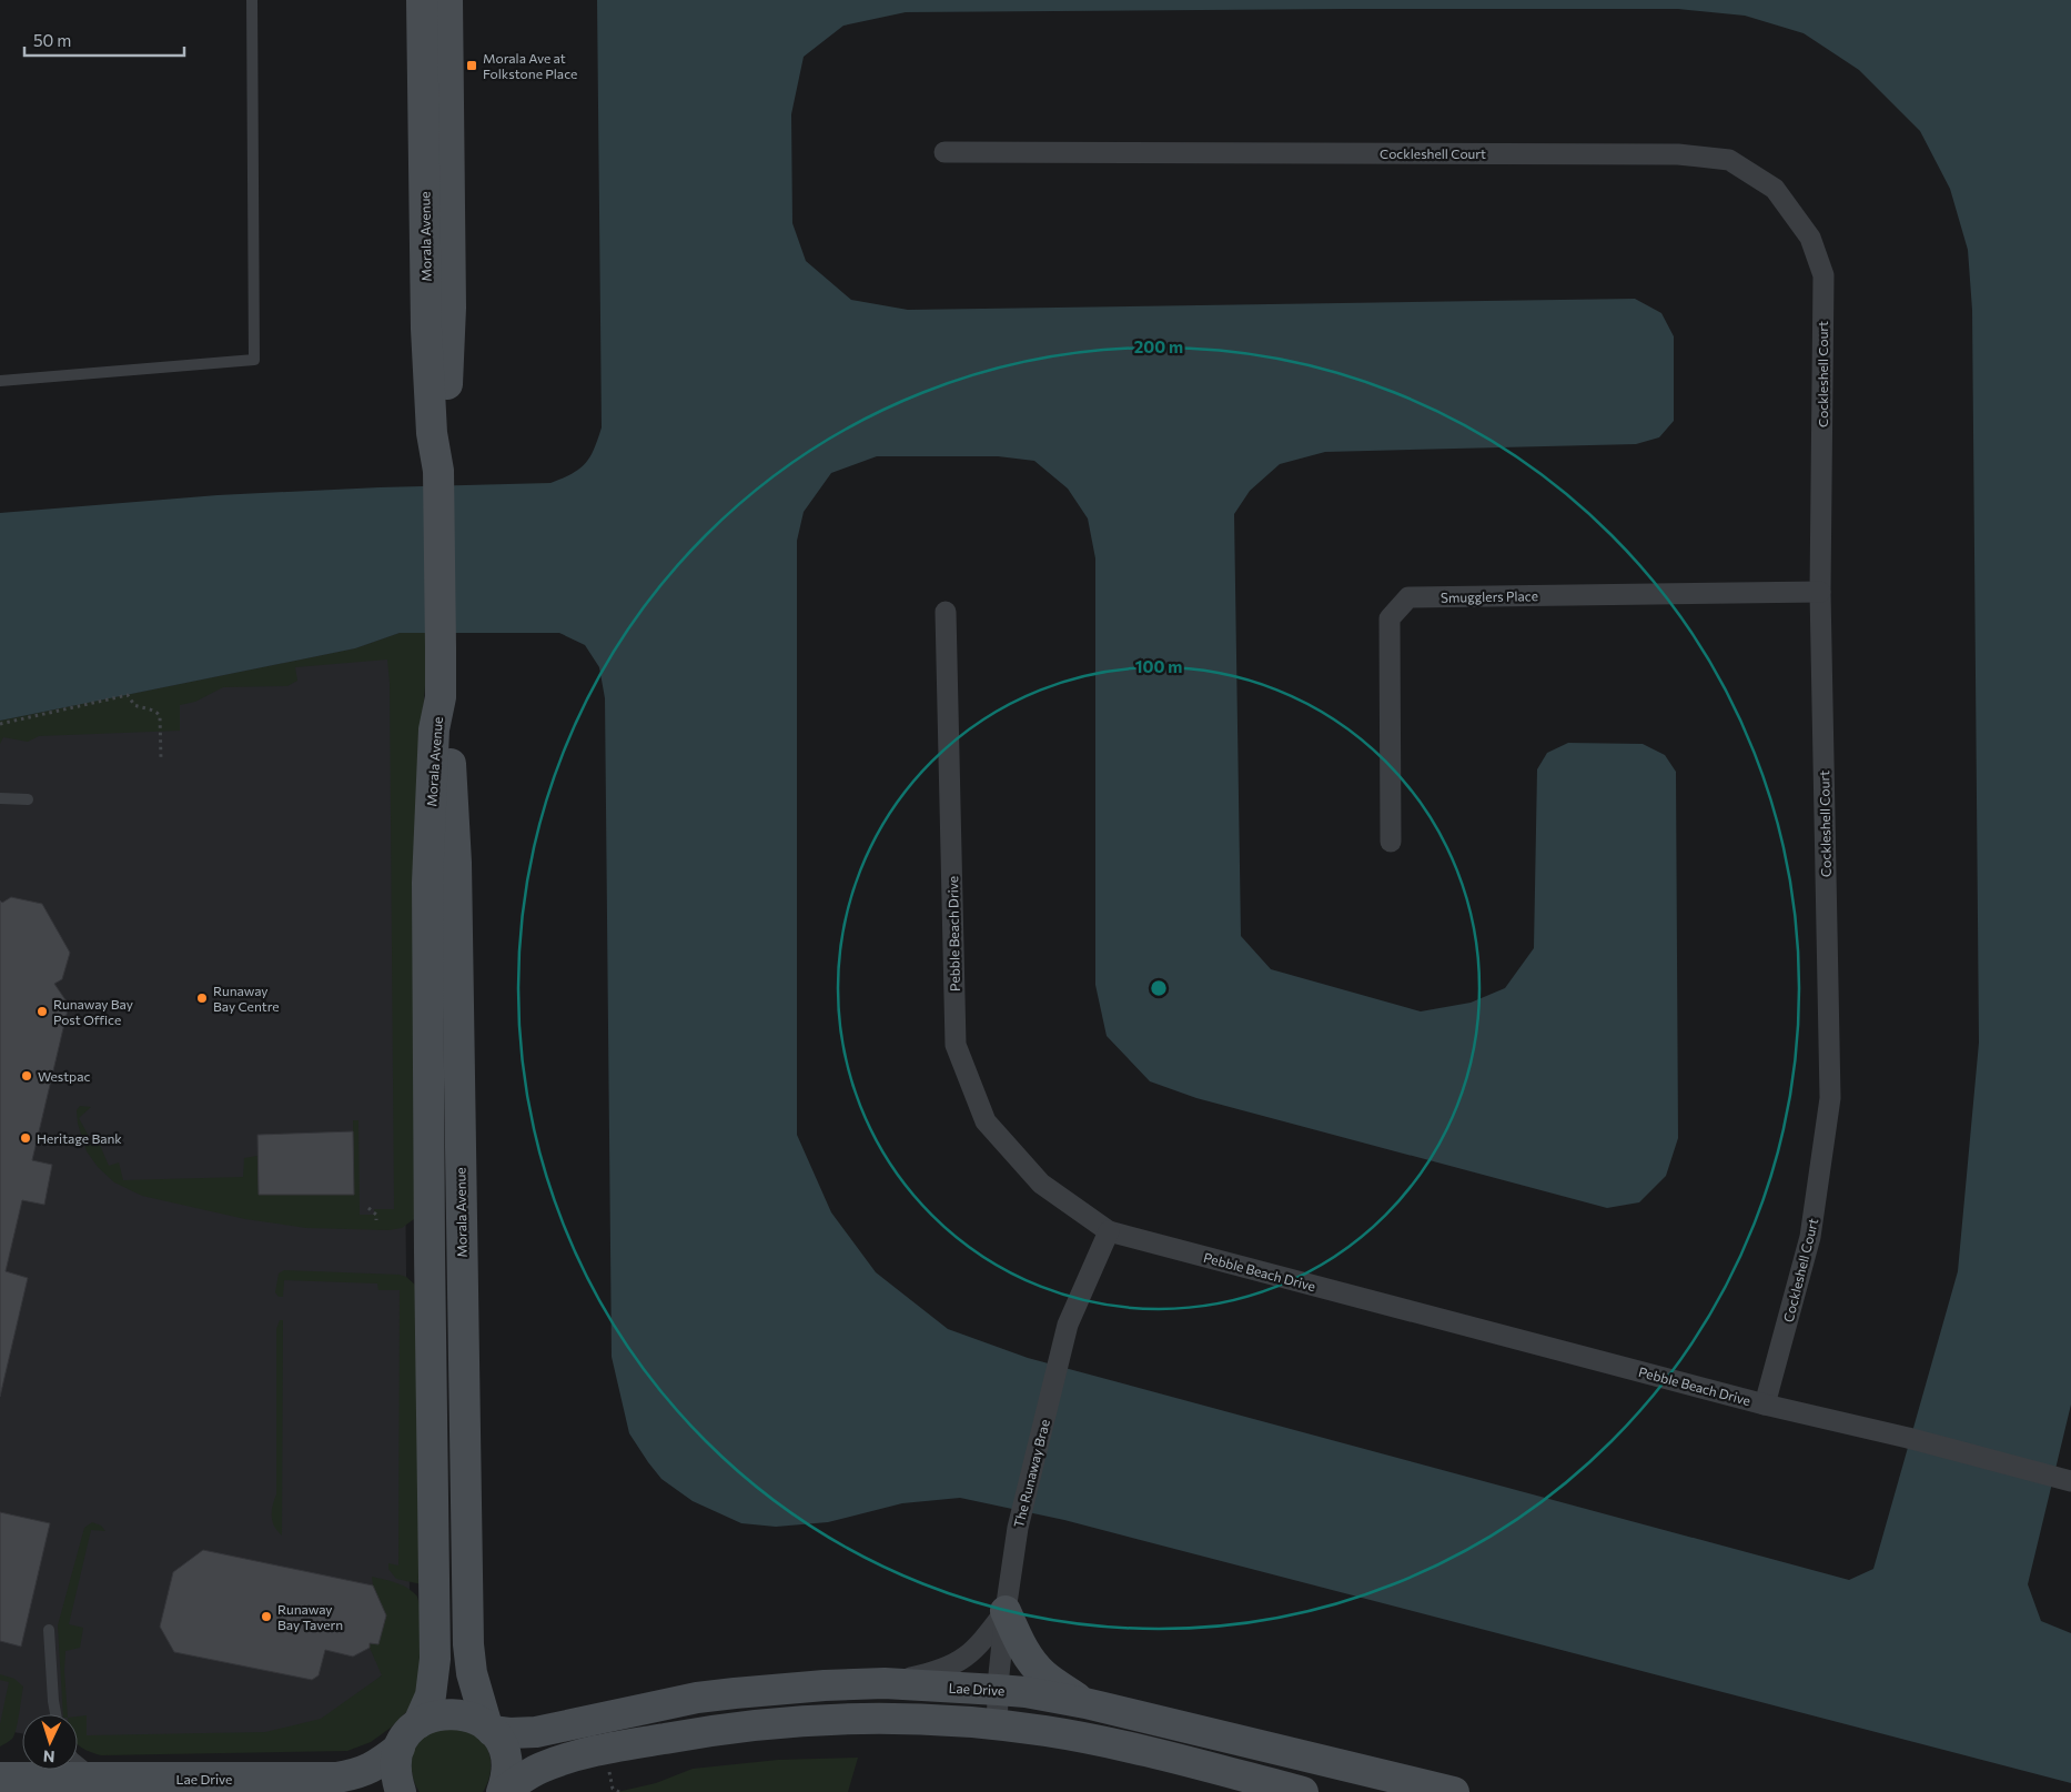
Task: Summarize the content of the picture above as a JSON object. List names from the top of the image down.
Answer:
{
  "streets": {
    "main road": ["Morala Avenue", "Lae Drive"],
    "street": [
      "Cockleshell Court",
      "Smugglers Place",
      "Pebble Beach Drive",
      "The Runaway Brae"
    ]
  },
  "crossings": [
    ["Cockleshell Court", "Smugglers Place"],
    ["Cockleshell Court", "Pebble Beach Drive"],
    ["Morala Avenue", "Lae Drive"],
    ["Pebble Beach Drive", "The Runaway Brae"],
    ["The Runaway Brae", "Lae Drive"]
  ],
  "places": {
    "transit": ["Morala Ave at Folkstone Place"],
    "other": [
      "Runaway Bay Centre",
      "Runaway Bay Post Office",
      "Westpac",
      "Heritage Bank",
      "Runaway Bay Tavern"
    ]
  },
  "scale_bar": "50 m",
  "north": "bottom",
  "rings": ["200 m", "100 m"]
}
